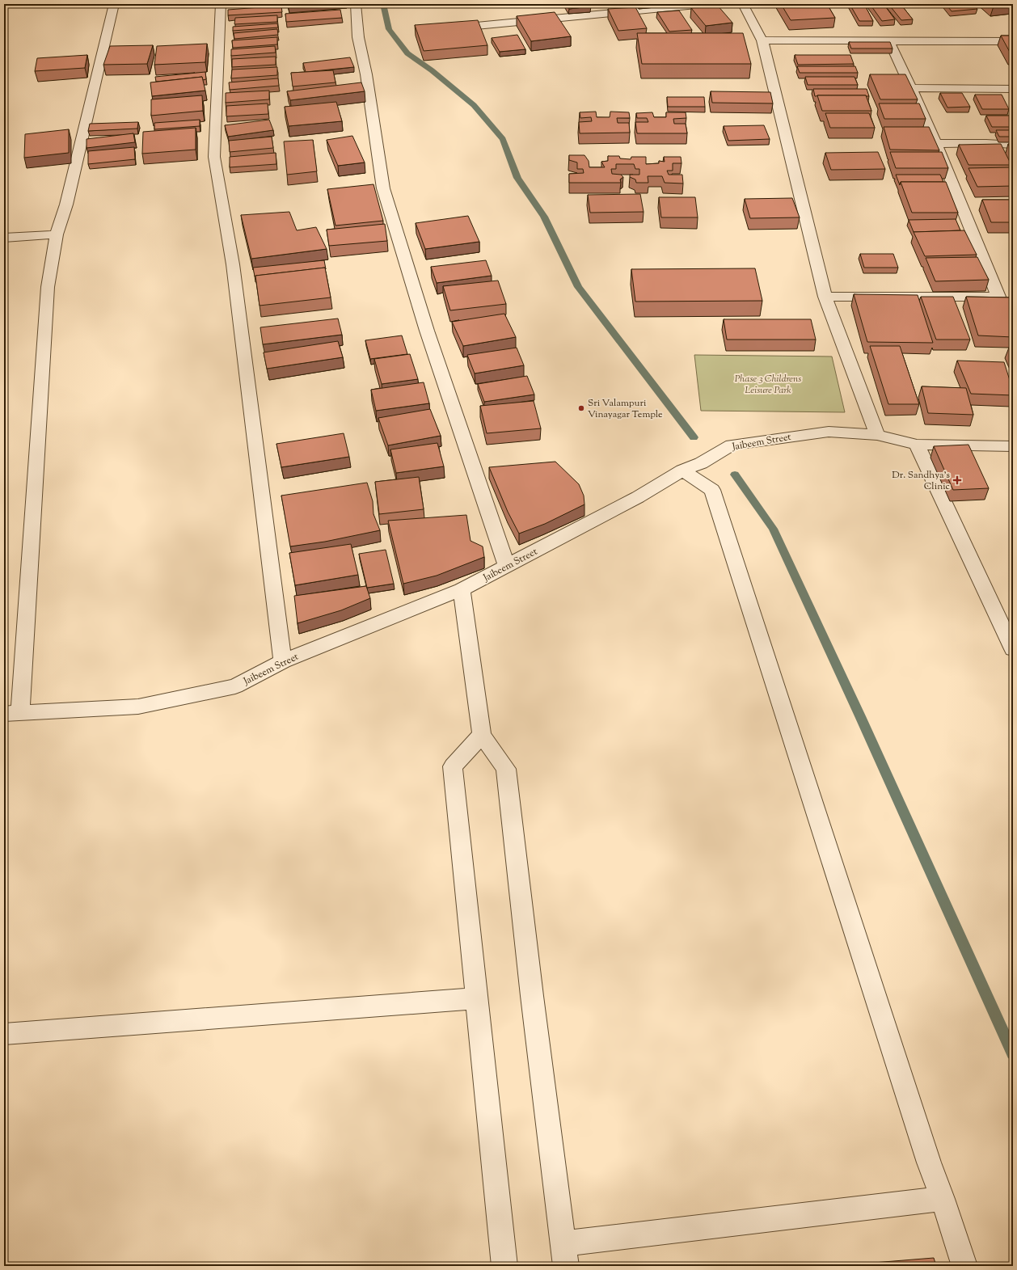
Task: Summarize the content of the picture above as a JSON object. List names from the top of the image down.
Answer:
{
  "streets": {
    "street": ["Jaibeem Street"]
  },
  "parks": ["Phase 3 Childrens Leisure Park"],
  "places": {
    "other": ["Sri Valampuri Vinayagar Temple"],
    "health": ["Dr. Sandhya's Clinic"]
  }
}
